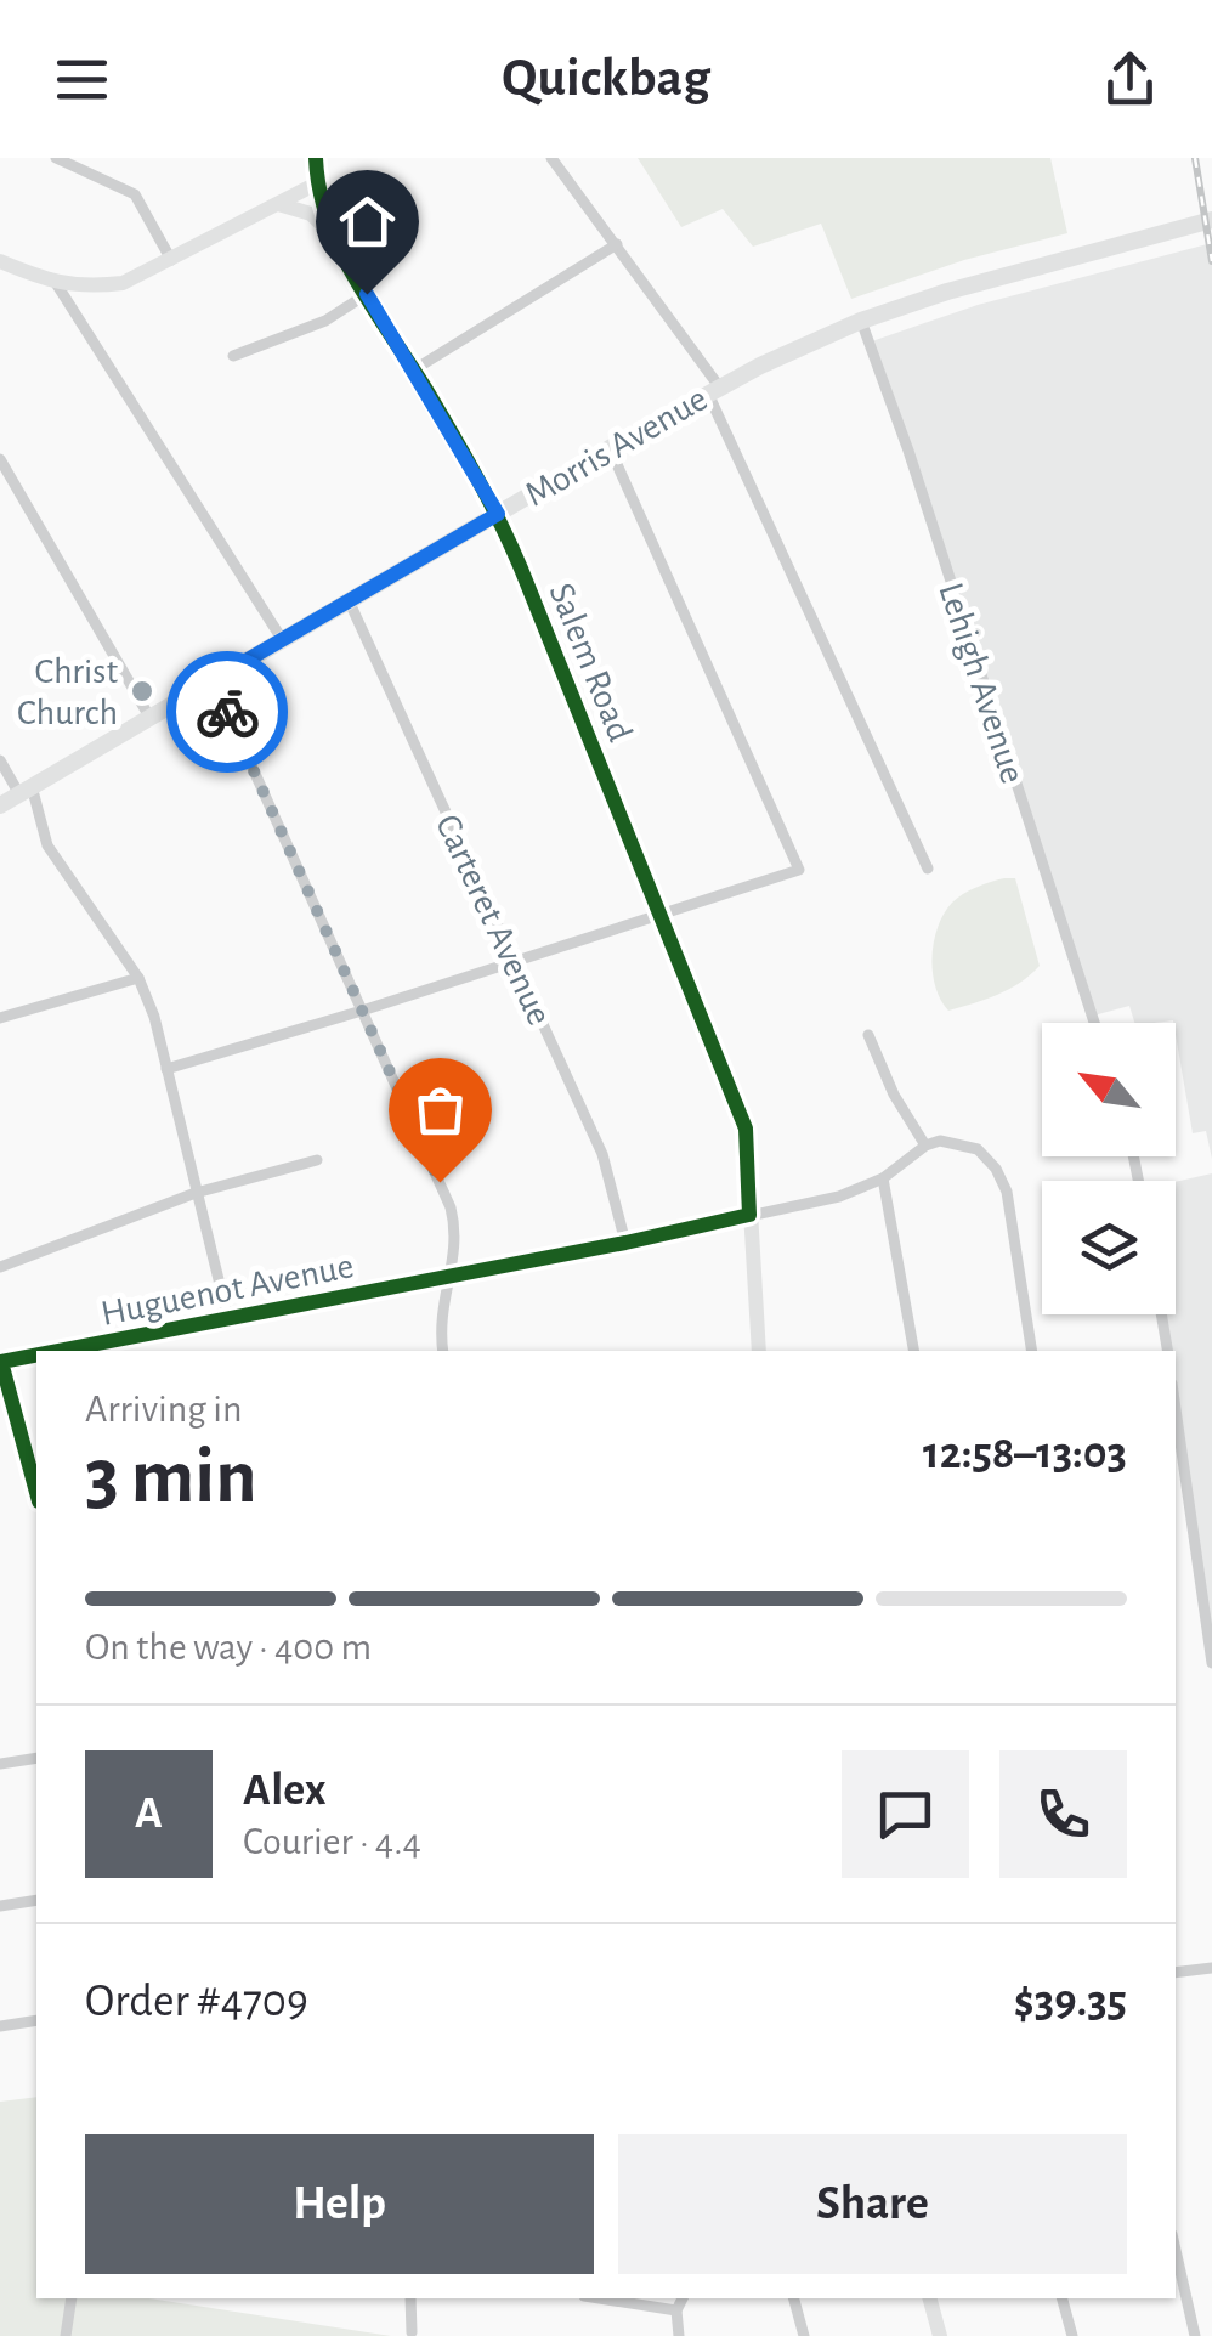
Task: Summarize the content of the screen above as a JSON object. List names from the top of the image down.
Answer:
{
  "streets": {
    "main road": ["Morris Avenue"],
    "street": [
      "Salem Road",
      "Lehigh Avenue",
      "Carteret Avenue",
      "Huguenot Avenue"
    ]
  },
  "crossings": [
    ["Morris Avenue", "Salem Road"],
    ["Morris Avenue", "Lehigh Avenue"],
    ["Morris Avenue", "Carteret Avenue"],
    ["Salem Road", "Huguenot Avenue"],
    ["Carteret Avenue", "Huguenot Avenue"]
  ],
  "places": ["Christ Church"],
  "north": "top left",
  "page": {
    "header": "Quickbag",
    "heading": ["3 min", "Arriving in", "12:58–13:03"],
    "panel": [
      "Alex",
      "Courier · 4.4",
      "Order #4709",
      "$39.35"
    ],
    "bar": "On the way · 400 m",
    "round": "A",
    "buttons": ["Help", "Share"]
  }
}
